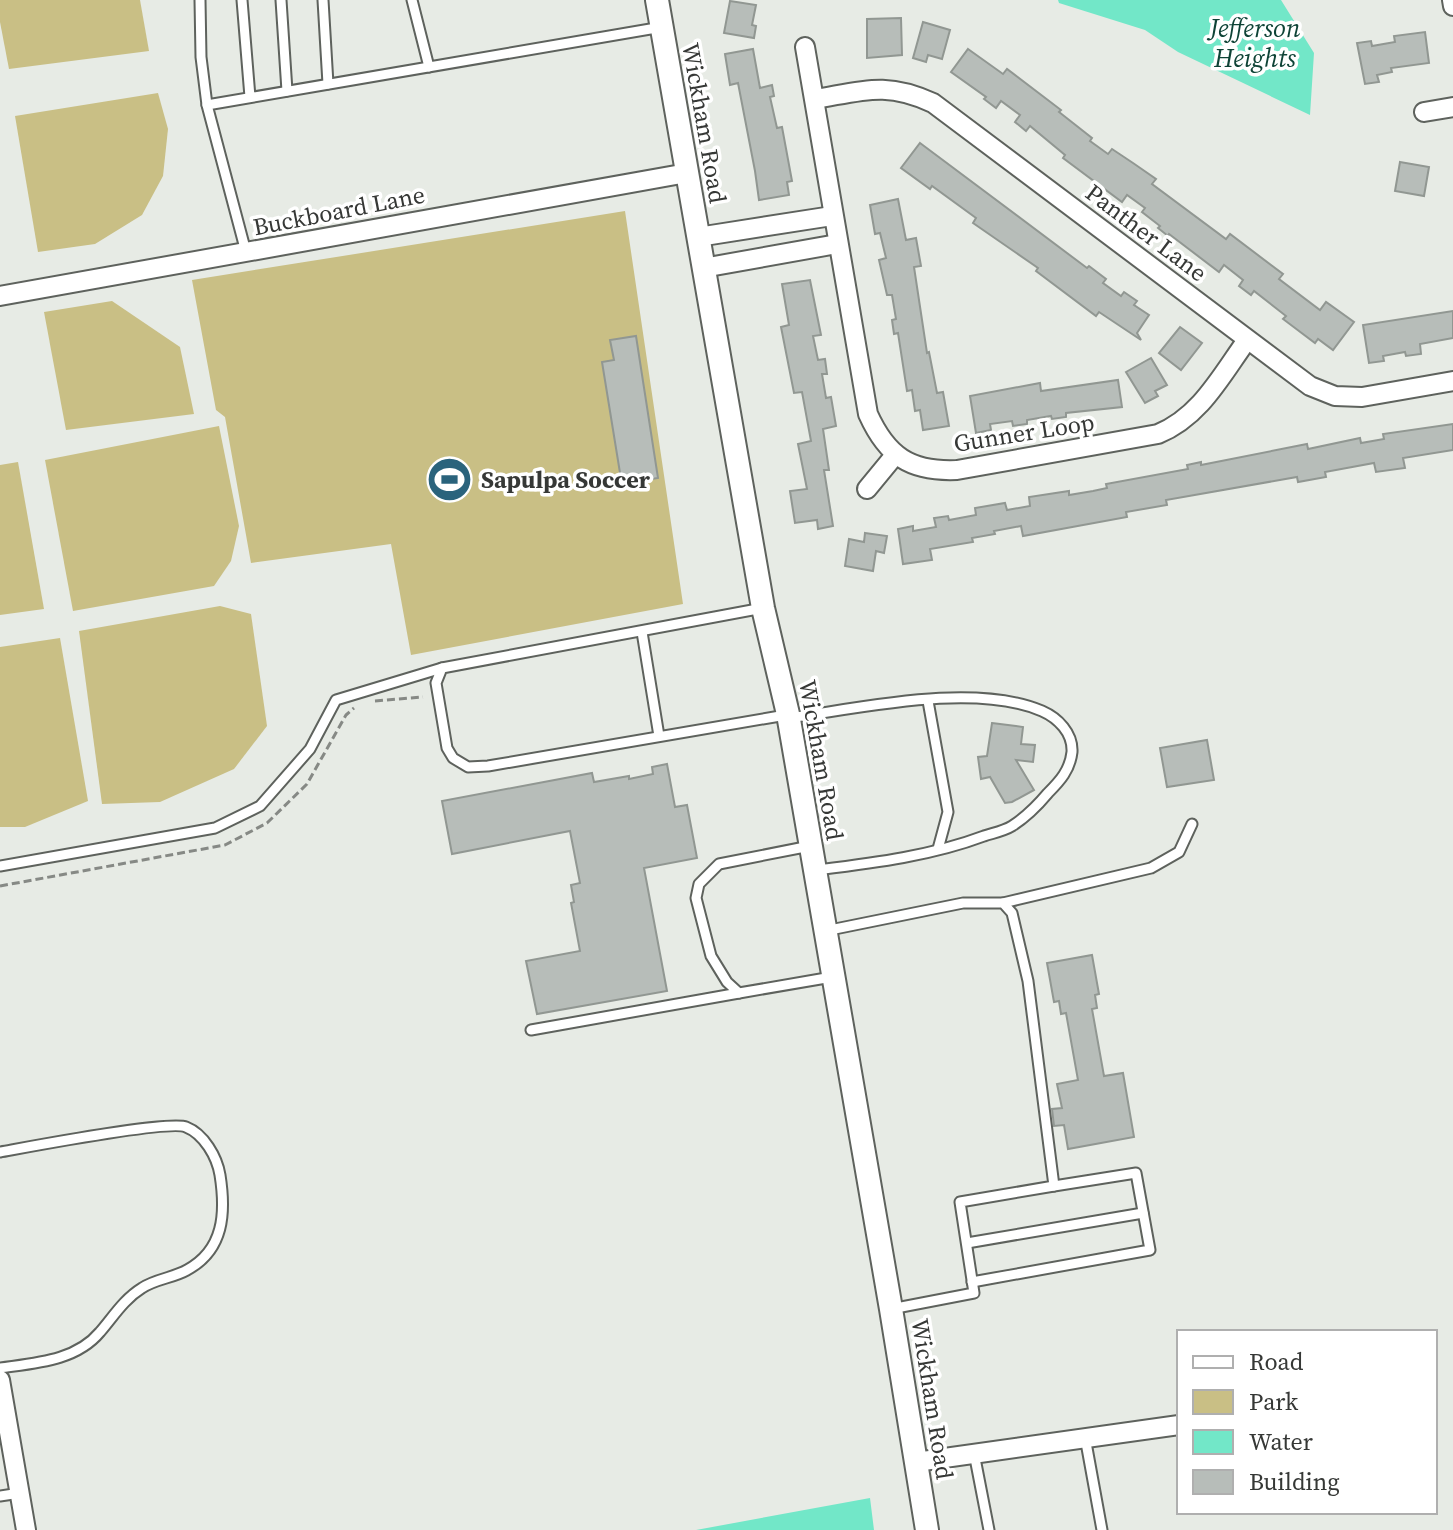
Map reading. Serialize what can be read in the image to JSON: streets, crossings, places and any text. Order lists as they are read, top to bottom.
{
  "streets": {
    "street": [
      "Wickham Road",
      "Buckboard Lane",
      "Panther Lane",
      "Gunner Loop"
    ]
  },
  "crossings": [
    ["Wickham Road", "Buckboard Lane"],
    ["Panther Lane", "Gunner Loop"]
  ],
  "water": ["Jefferson Heights"],
  "places": {
    "sports": ["Sapulpa Soccer"]
  },
  "legend": [
    "Road",
    "Park",
    "Water",
    "Building"
  ]
}
